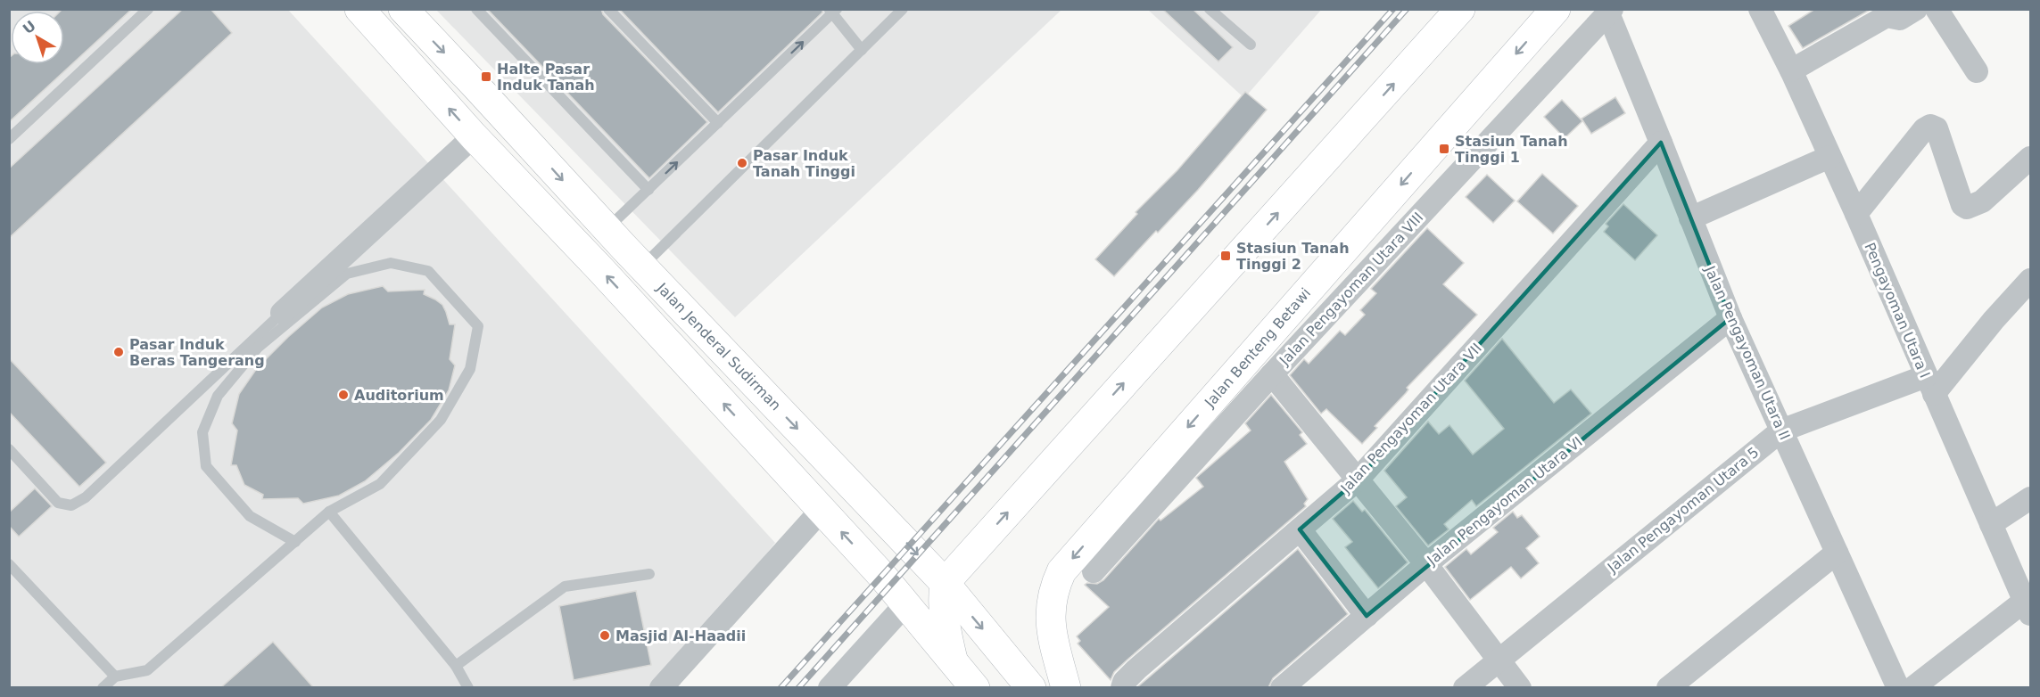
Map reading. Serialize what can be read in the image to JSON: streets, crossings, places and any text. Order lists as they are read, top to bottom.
{
  "streets": {
    "main road": ["Jalan Jenderal Sudirman", "Jalan Benteng Betawi"],
    "street": [
      "Jalan Pengayoman Utara VIII",
      "Pengayoman Utara I",
      "Jalan Pengayoman Utara II",
      "Jalan Pengayoman Utara VII",
      "Jalan Pengayoman Utara VI",
      "Jalan Pengayoman Utara 5"
    ]
  },
  "crossings": [
    ["Jalan Pengayoman Utara VIII", "Jalan Pengayoman Utara II"],
    ["Pengayoman Utara I", "Jalan Pengayoman Utara 5"],
    ["Jalan Pengayoman Utara II", "Jalan Pengayoman Utara VII"],
    ["Jalan Pengayoman Utara II", "Jalan Pengayoman Utara VI"],
    ["Jalan Pengayoman Utara II", "Jalan Pengayoman Utara 5"]
  ],
  "places": {
    "transit": ["Halte Pasar Induk Tanah", "Stasiun Tanah Tinggi 1", "Stasiun Tanah Tinggi 2"],
    "other": [
      "Pasar Induk Tanah Tinggi",
      "Pasar Induk Beras Tangerang",
      "Auditorium",
      "Masjid Al-Haadii"
    ]
  },
  "north": "top left"
}
